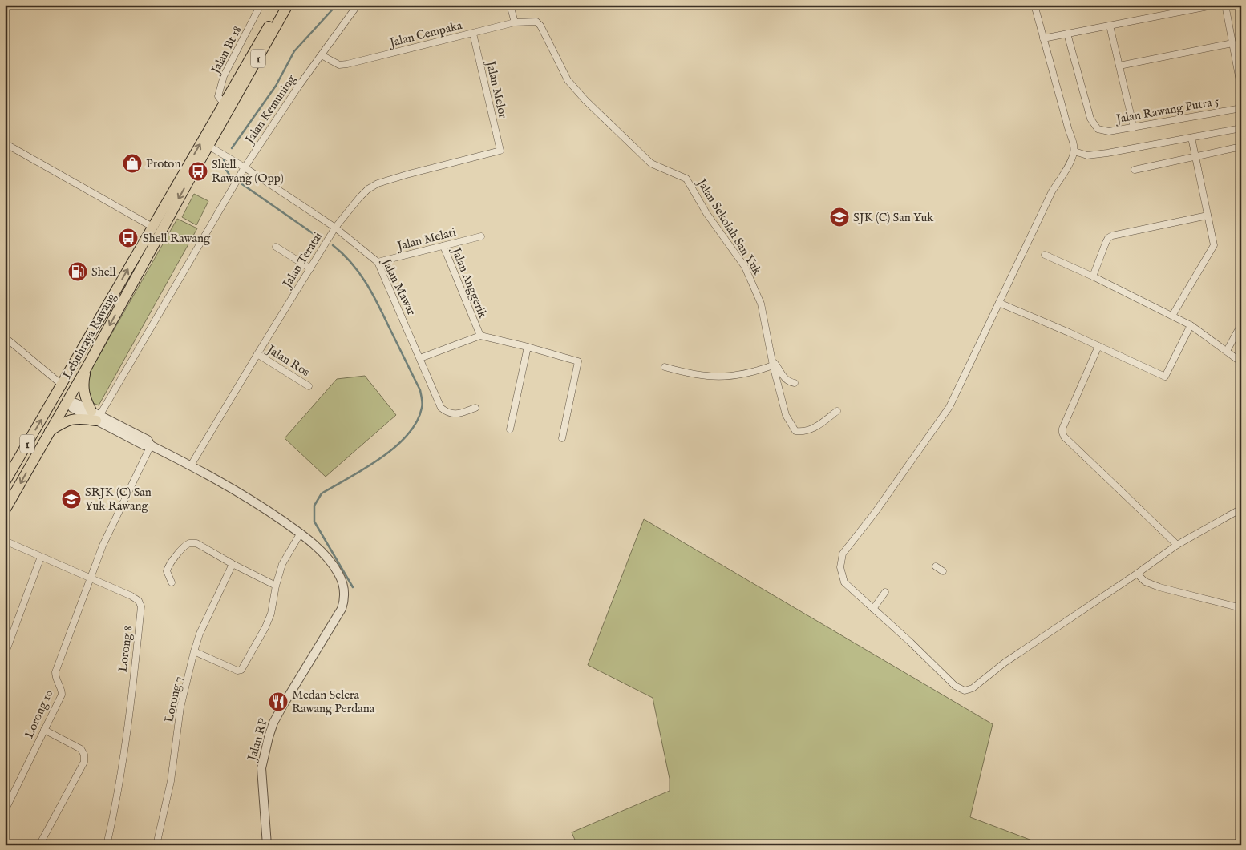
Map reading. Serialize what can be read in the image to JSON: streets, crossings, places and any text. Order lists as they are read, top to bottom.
{
  "streets": {
    "main road": ["1", "Lebuhraya Rawang"],
    "street": [
      "Jalan Cempaka",
      "Jalan Bt 18",
      "Jalan Melor",
      "Jalan Kemuning",
      "Jalan Rawang Putra 5",
      "Jalan Sekolah San Yuk",
      "Jalan Melati",
      "Jalan Teratai",
      "Jalan Anggerik",
      "Jalan Mawar",
      "Jalan Ros",
      "Lorong 8",
      "Lorong 7",
      "Lorong 10",
      "Jalan RP"
    ]
  },
  "crossings": [
    ["Jalan Cempaka", "Jalan Melor"],
    ["Jalan Cempaka", "Jalan Kemuning"],
    ["Jalan Cempaka", "Jalan Sekolah San Yuk"],
    ["Jalan Bt 18", "Lebuhraya Rawang"],
    ["Jalan Melor", "Jalan Teratai"],
    ["Jalan Kemuning", "Jalan Mawar"],
    ["Jalan Melati", "Jalan Anggerik"],
    ["Jalan Melati", "Jalan Mawar"],
    ["Jalan Teratai", "Jalan Mawar"],
    ["Jalan Teratai", "Jalan Ros"],
    ["Jalan Anggerik", "Jalan Mawar"],
    ["Jalan Mawar", "Lebuhraya Rawang"],
    ["Lorong 8", "Lorong 10"]
  ],
  "places": {
    "shop": ["Proton"],
    "bus stop": ["Shell Rawang (Opp)", "Shell Rawang"],
    "school or university": ["SJK (C) San Yuk", "SRJK (C) San Yuk Rawang"],
    "fuel station": ["Shell"],
    "restaurant": ["Medan Selera Rawang Perdana"]
  }
}
